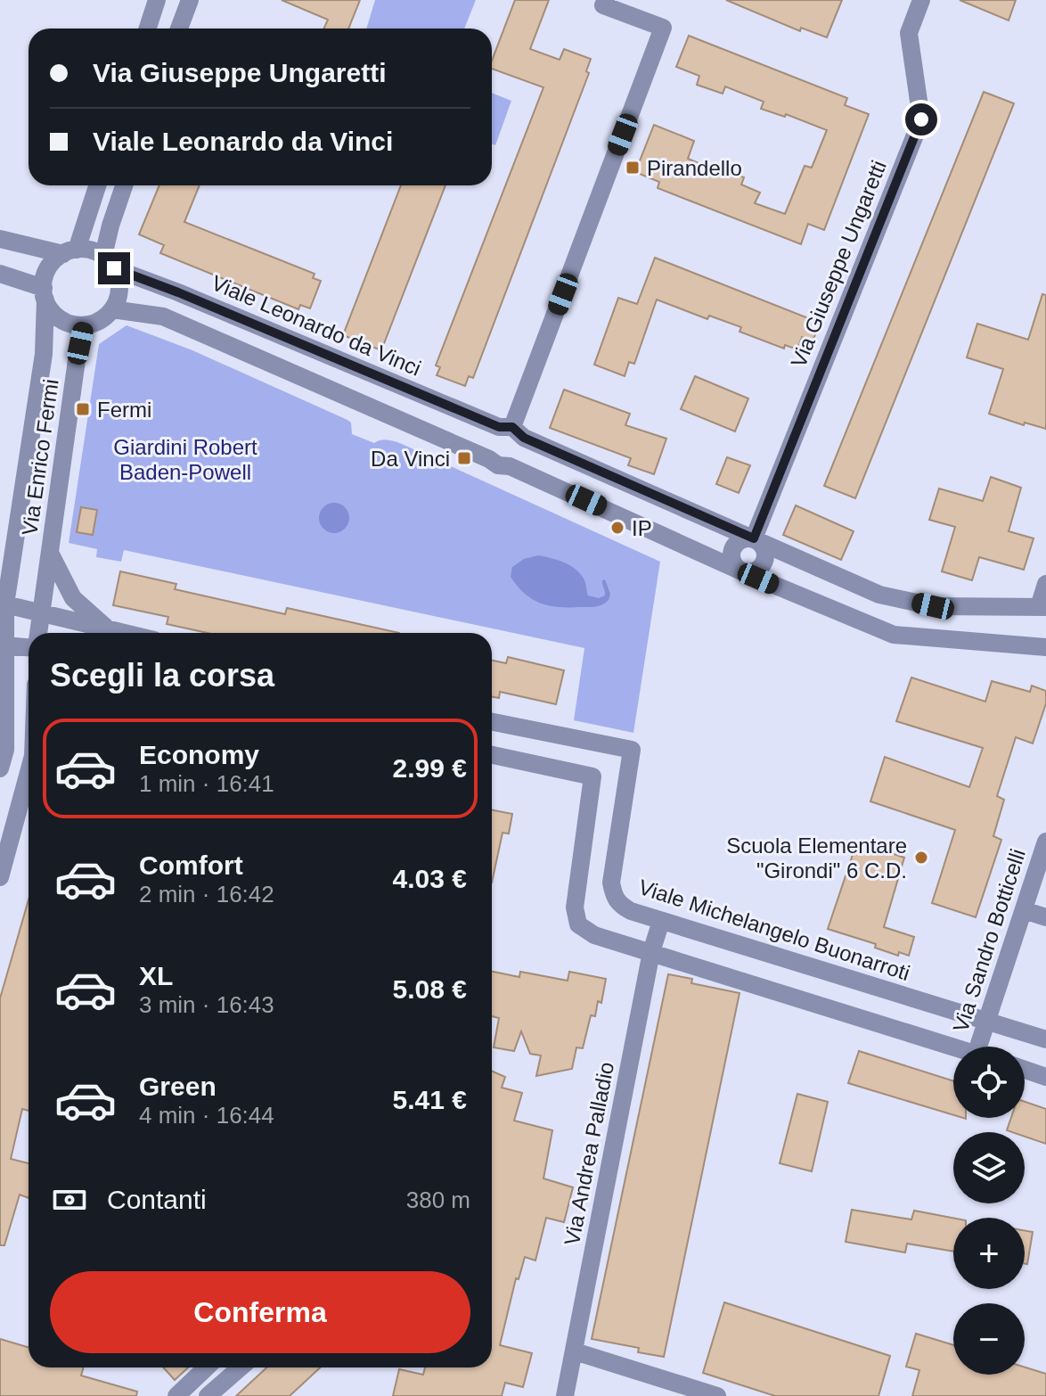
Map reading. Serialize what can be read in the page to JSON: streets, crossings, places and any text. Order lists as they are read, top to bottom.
{
  "streets": {
    "street": [
      "Via Giuseppe Ungaretti",
      "Viale Leonardo da Vinci",
      "Via Enrico Fermi",
      "Viale Michelangelo Buonarroti",
      "Via Sandro Botticelli",
      "Via Andrea Palladio"
    ]
  },
  "crossings": [
    ["Via Giuseppe Ungaretti", "Viale Leonardo da Vinci"],
    ["Viale Leonardo da Vinci", "Via Enrico Fermi"],
    ["Viale Michelangelo Buonarroti", "Via Sandro Botticelli"],
    ["Viale Michelangelo Buonarroti", "Via Andrea Palladio"]
  ],
  "parks": ["Giardini Robert Baden-Powell"],
  "places": {
    "transit": ["Pirandello", "Fermi", "Da Vinci"],
    "other": ["IP", "Scuola Elementare \"Girondi\" 6 C.D."]
  },
  "page": {
    "banner": ["Via Giuseppe Ungaretti", "Viale Leonardo da Vinci"],
    "heading": "Scegli la corsa",
    "list": [
      {
        "name": "Economy",
        "note": "1 min · 16:41",
        "value": "2.99 €"
      },
      {
        "name": "Comfort",
        "note": "2 min · 16:42",
        "value": "4.03 €"
      },
      {
        "name": "XL",
        "note": "3 min · 16:43",
        "value": "5.08 €"
      },
      {
        "name": "Green",
        "note": "4 min · 16:44",
        "value": "5.41 €"
      }
    ],
    "map_buttons": ["+", "−"],
    "pay": ["Contanti", "380 m"],
    "buttons": "Conferma"
  }
}
